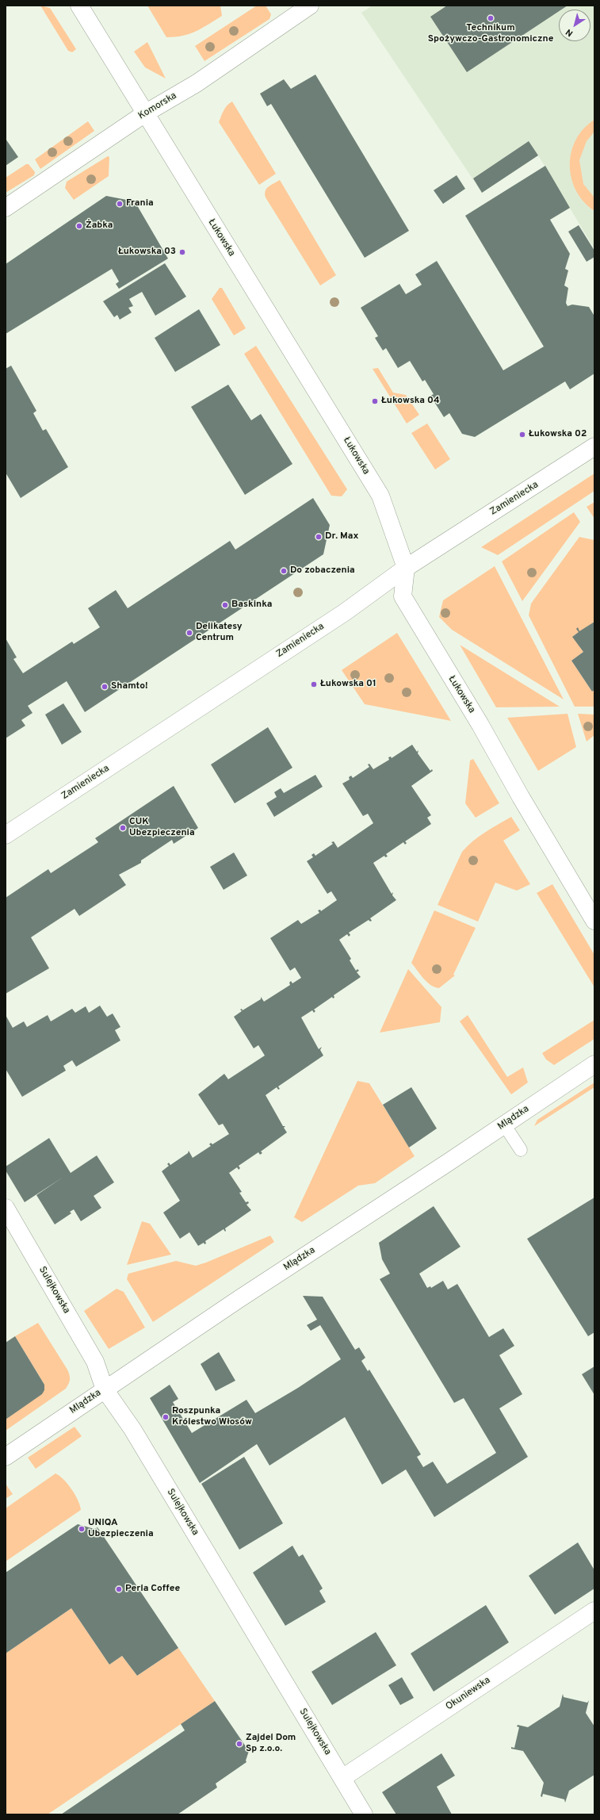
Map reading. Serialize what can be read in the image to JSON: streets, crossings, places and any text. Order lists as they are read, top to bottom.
{
  "streets": {
    "street": [
      "Komorska",
      "Łukowska",
      "Zamieniecka",
      "Mlądzka",
      "Sulejkowska",
      "Okuniewska"
    ]
  },
  "crossings": [
    ["Komorska", "Łukowska"],
    ["Łukowska", "Zamieniecka"],
    ["Mlądzka", "Sulejkowska"],
    ["Sulejkowska", "Okuniewska"]
  ],
  "places": [
    "Technikum Spożywczo-Gastronomiczne",
    "Frania",
    "Żabka",
    "Łukowska 03",
    "Łukowska 04",
    "Łukowska 02",
    "Dr. Max",
    "Do zobaczenia",
    "Baskinka",
    "Delikatesy Centrum",
    "Łukowska 01",
    "Shamto!",
    "CUK Ubezpieczenia",
    "Roszpunka Królestwo Włosów",
    "UNIQA Ubezpieczenia",
    "Perla Coffee",
    "Zajdel Dom Sp z.o.o."
  ],
  "north": "bottom left"
}
